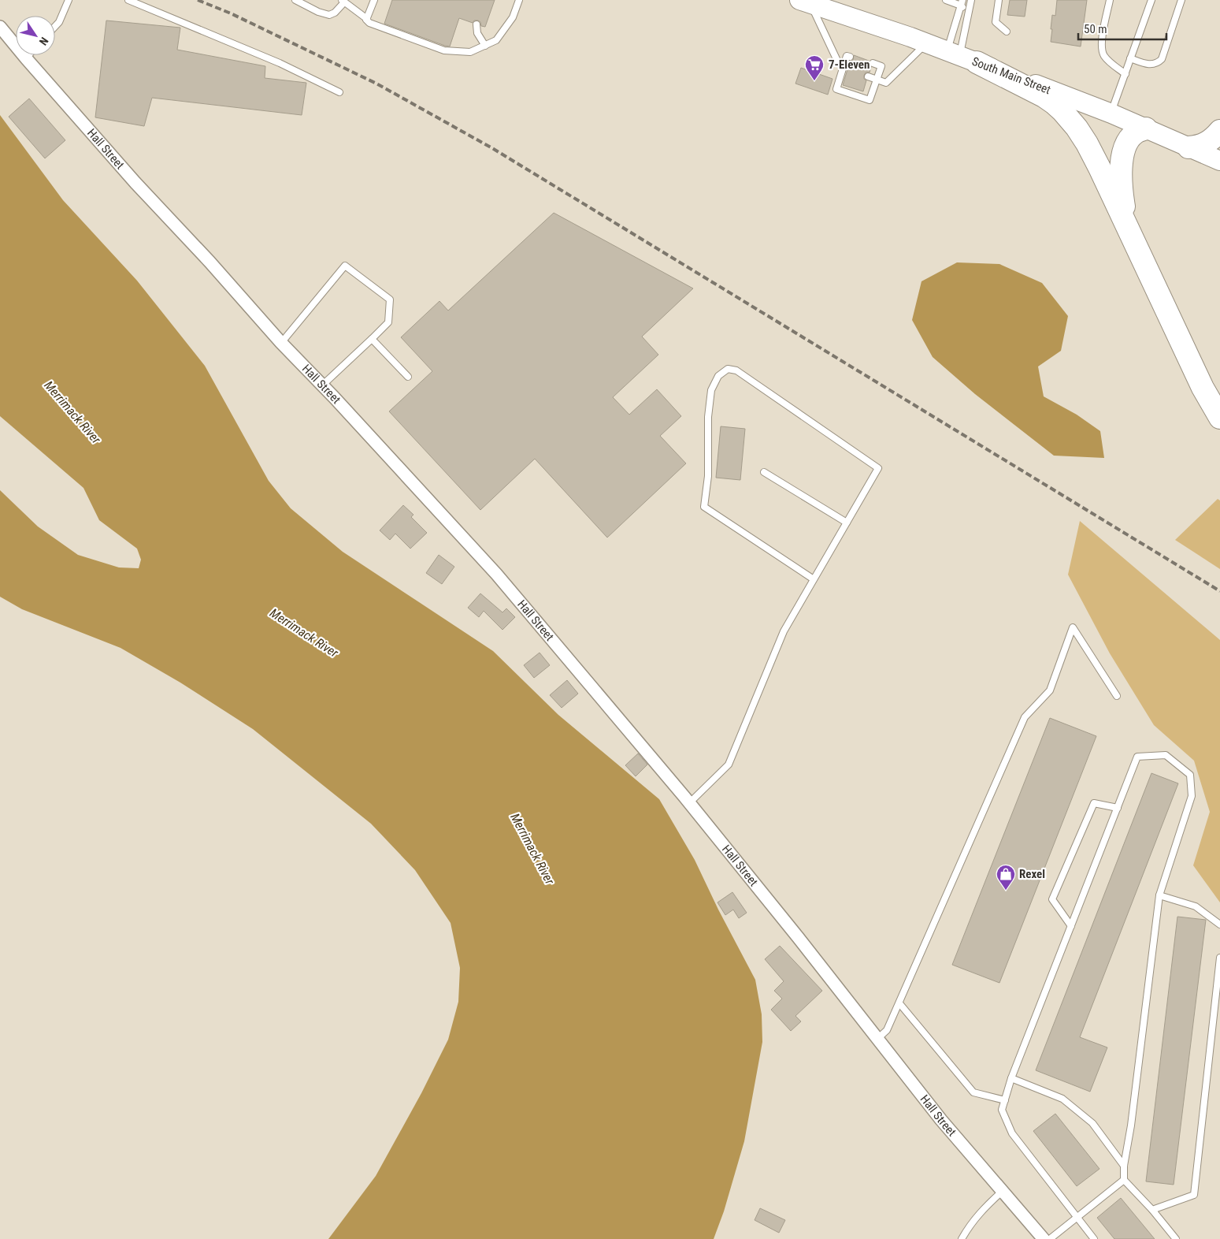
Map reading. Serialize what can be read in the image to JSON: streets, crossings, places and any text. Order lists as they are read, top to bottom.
{
  "streets": {
    "main road": ["South Main Street"],
    "street": ["Hall Street"]
  },
  "water": ["Merrimack River"],
  "places": {
    "supermarket": ["7-Eleven"],
    "shop": ["Rexel"]
  },
  "scale_bar": "50 m",
  "north": "bottom right"
}
